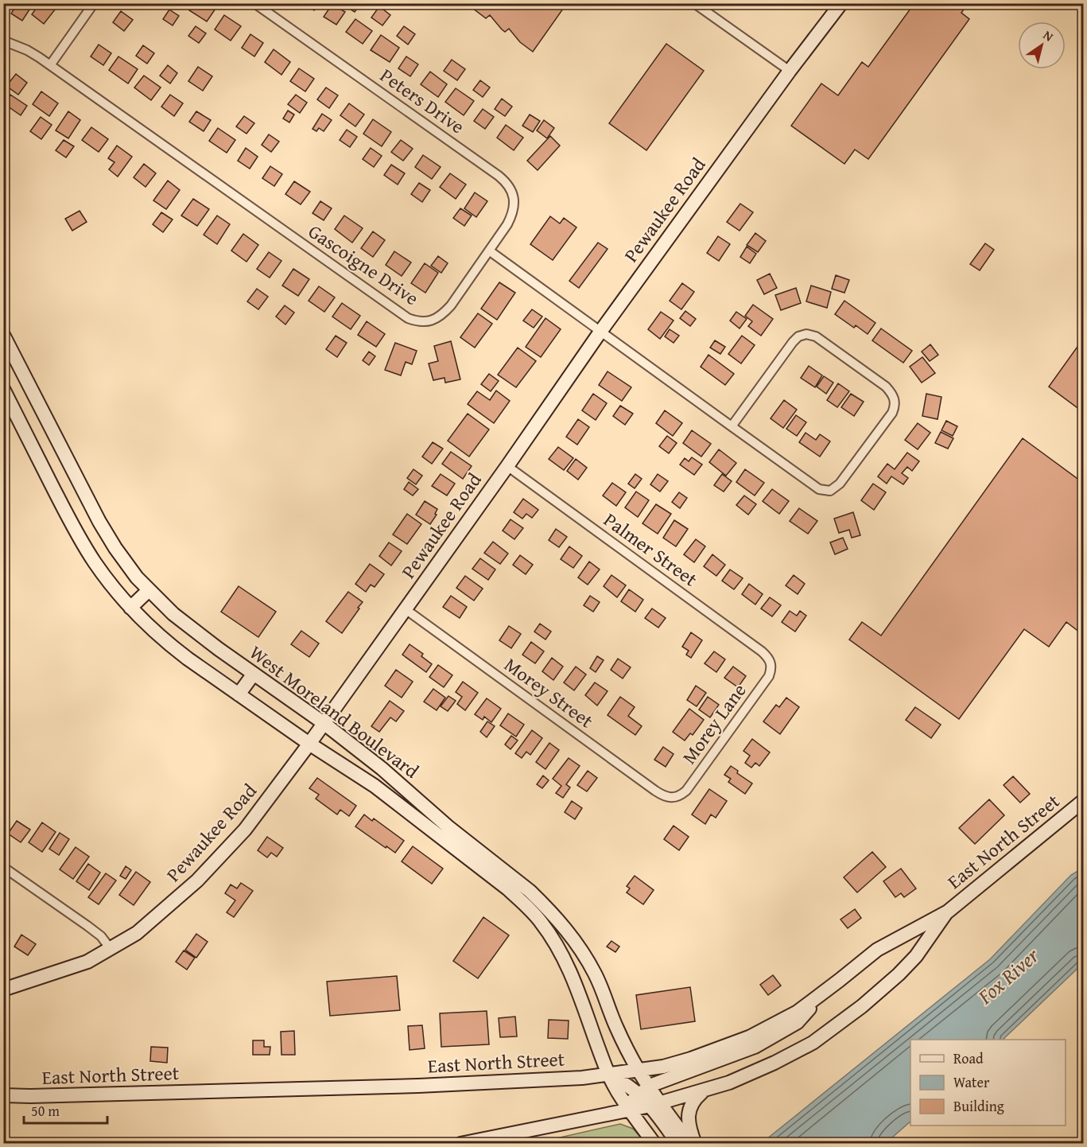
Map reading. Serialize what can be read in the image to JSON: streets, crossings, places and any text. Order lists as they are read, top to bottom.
{
  "streets": {
    "main road": ["Pewaukee Road", "West Moreland Boulevard", "East North Street"],
    "street": [
      "Peters Drive",
      "Gascoigne Drive",
      "Palmer Street",
      "Morey Street",
      "Morey Lane"
    ]
  },
  "crossings": [
    ["Peters Drive", "Gascoigne Drive"],
    ["Pewaukee Road", "Palmer Street"],
    ["Pewaukee Road", "Morey Street"],
    ["Pewaukee Road", "West Moreland Boulevard"],
    ["Palmer Street", "Morey Lane"],
    ["Morey Street", "Morey Lane"],
    ["West Moreland Boulevard", "East North Street"]
  ],
  "water": ["Fox River"],
  "legend": ["Road", "Water", "Building"],
  "scale_bar": "50 m",
  "north": "top right"
}
